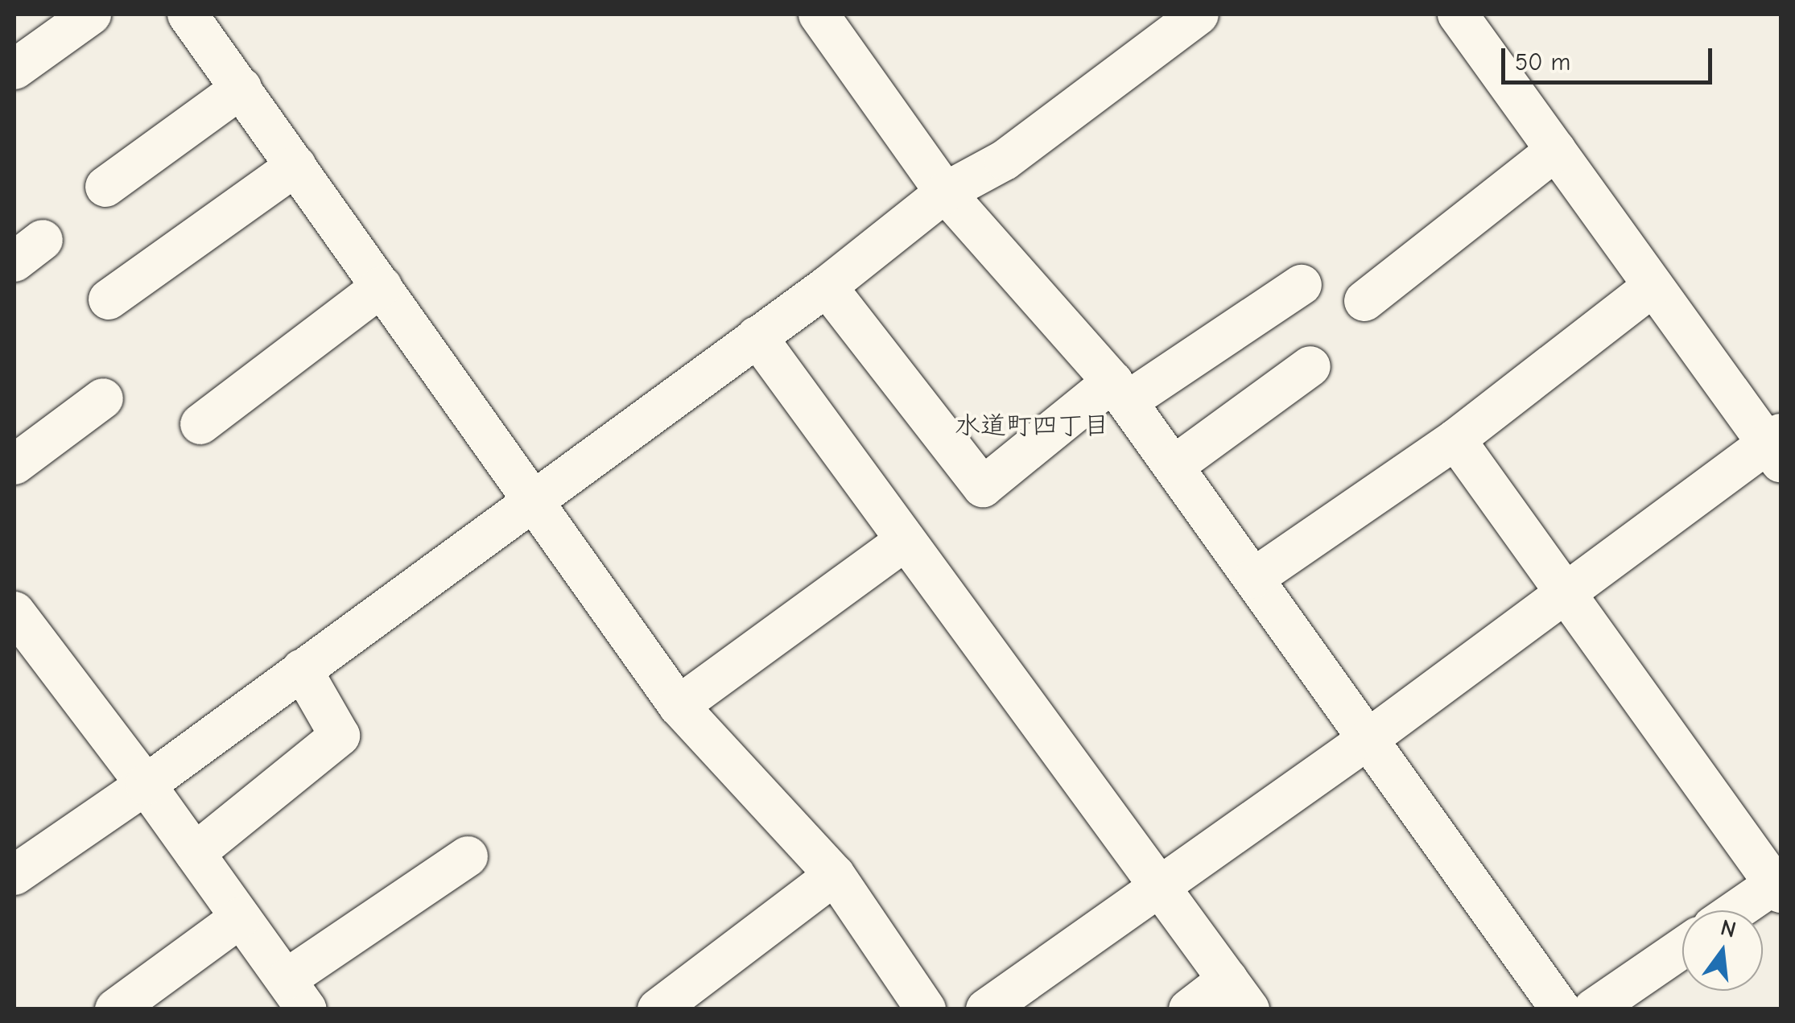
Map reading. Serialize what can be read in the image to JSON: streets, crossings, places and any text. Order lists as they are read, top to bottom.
{
  "districts": ["水道町四丁目"],
  "scale_bar": "50 m",
  "north": "top"
}
